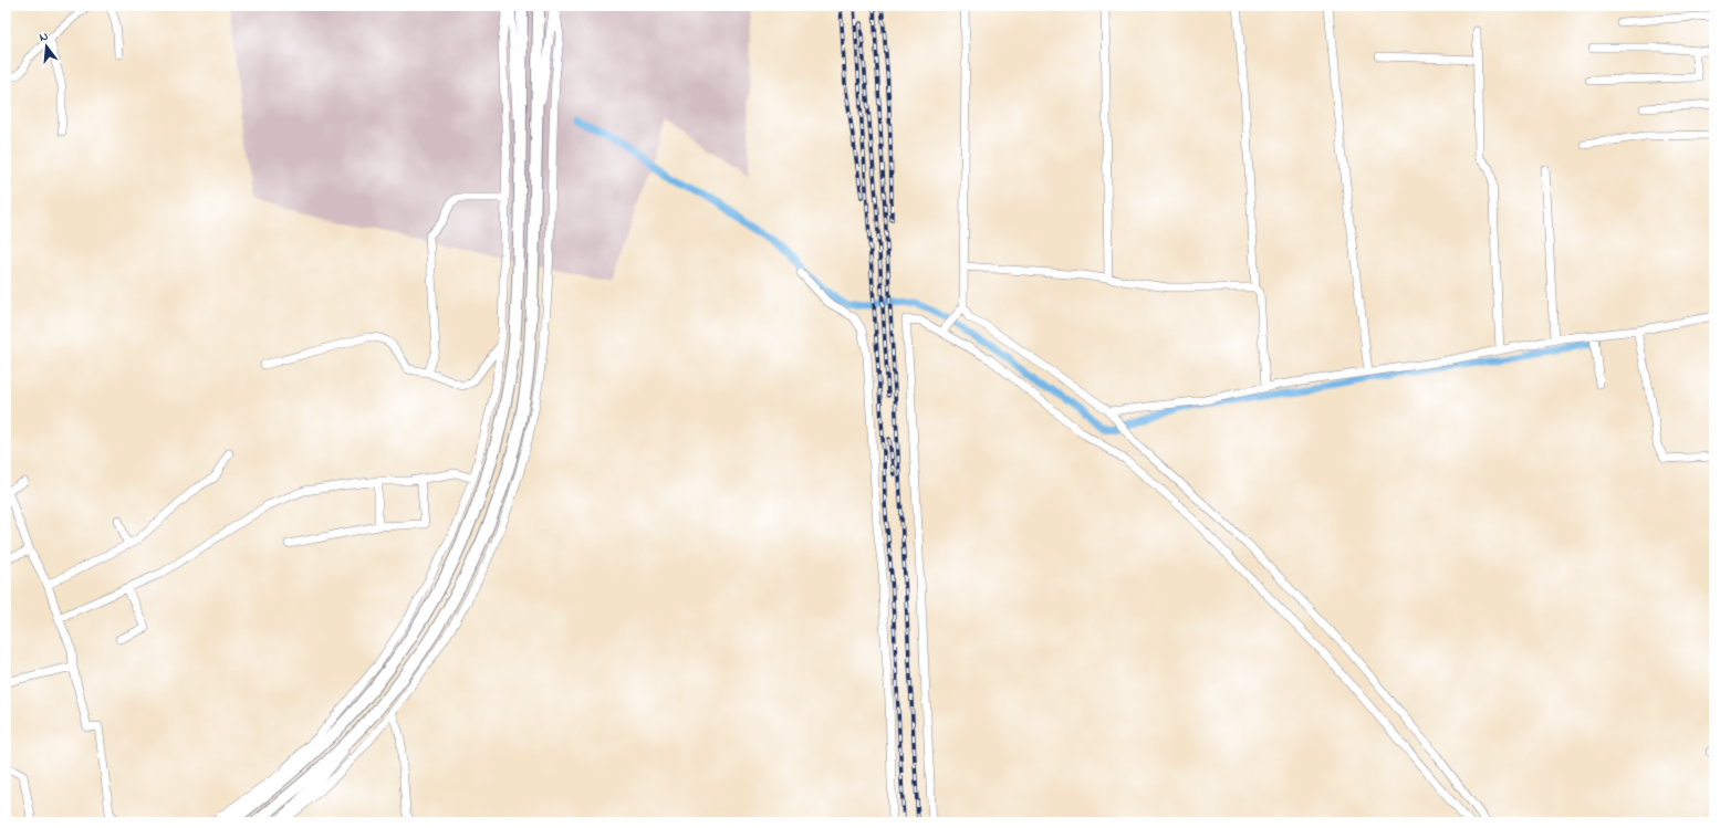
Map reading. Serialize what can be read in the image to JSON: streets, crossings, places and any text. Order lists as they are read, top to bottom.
{
  "north": "top"
}
